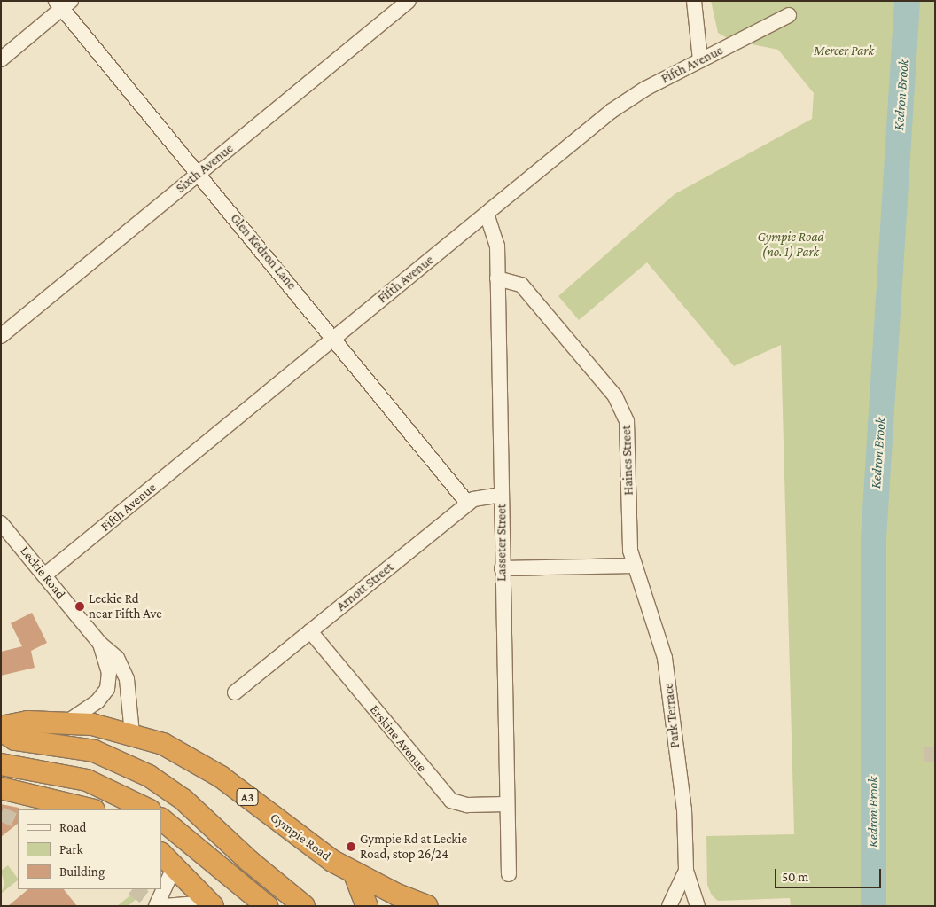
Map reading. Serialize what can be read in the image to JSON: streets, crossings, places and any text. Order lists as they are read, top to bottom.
{
  "streets": {
    "highway": ["A3", "Gympie Road"],
    "street": [
      "Fifth Avenue",
      "Sixth Avenue",
      "Glen Kedron Lane",
      "Haines Street",
      "Lasseter Street",
      "Leckie Road",
      "Arnott Street",
      "Park Terrace",
      "Erskine Avenue"
    ]
  },
  "crossings": [
    ["Fifth Avenue", "Glen Kedron Lane"],
    ["Fifth Avenue", "Lasseter Street"],
    ["Fifth Avenue", "Leckie Road"],
    ["Sixth Avenue", "Glen Kedron Lane"],
    ["Glen Kedron Lane", "Arnott Street"],
    ["Haines Street", "Lasseter Street"],
    ["Haines Street", "Park Terrace"],
    ["Lasseter Street", "Arnott Street"],
    ["Lasseter Street", "Erskine Avenue"],
    ["Leckie Road", "Gympie Road"],
    ["Arnott Street", "Erskine Avenue"]
  ],
  "water": ["Kedron Brook"],
  "parks": ["Mercer Park", "Gympie Road (no. 1) Park"],
  "places": ["Leckie Rd near Fifth Ave", "Gympie Rd at Leckie Road, stop 26/24"],
  "legend": ["Road", "Park", "Building"],
  "scale_bar": "50 m"
}
